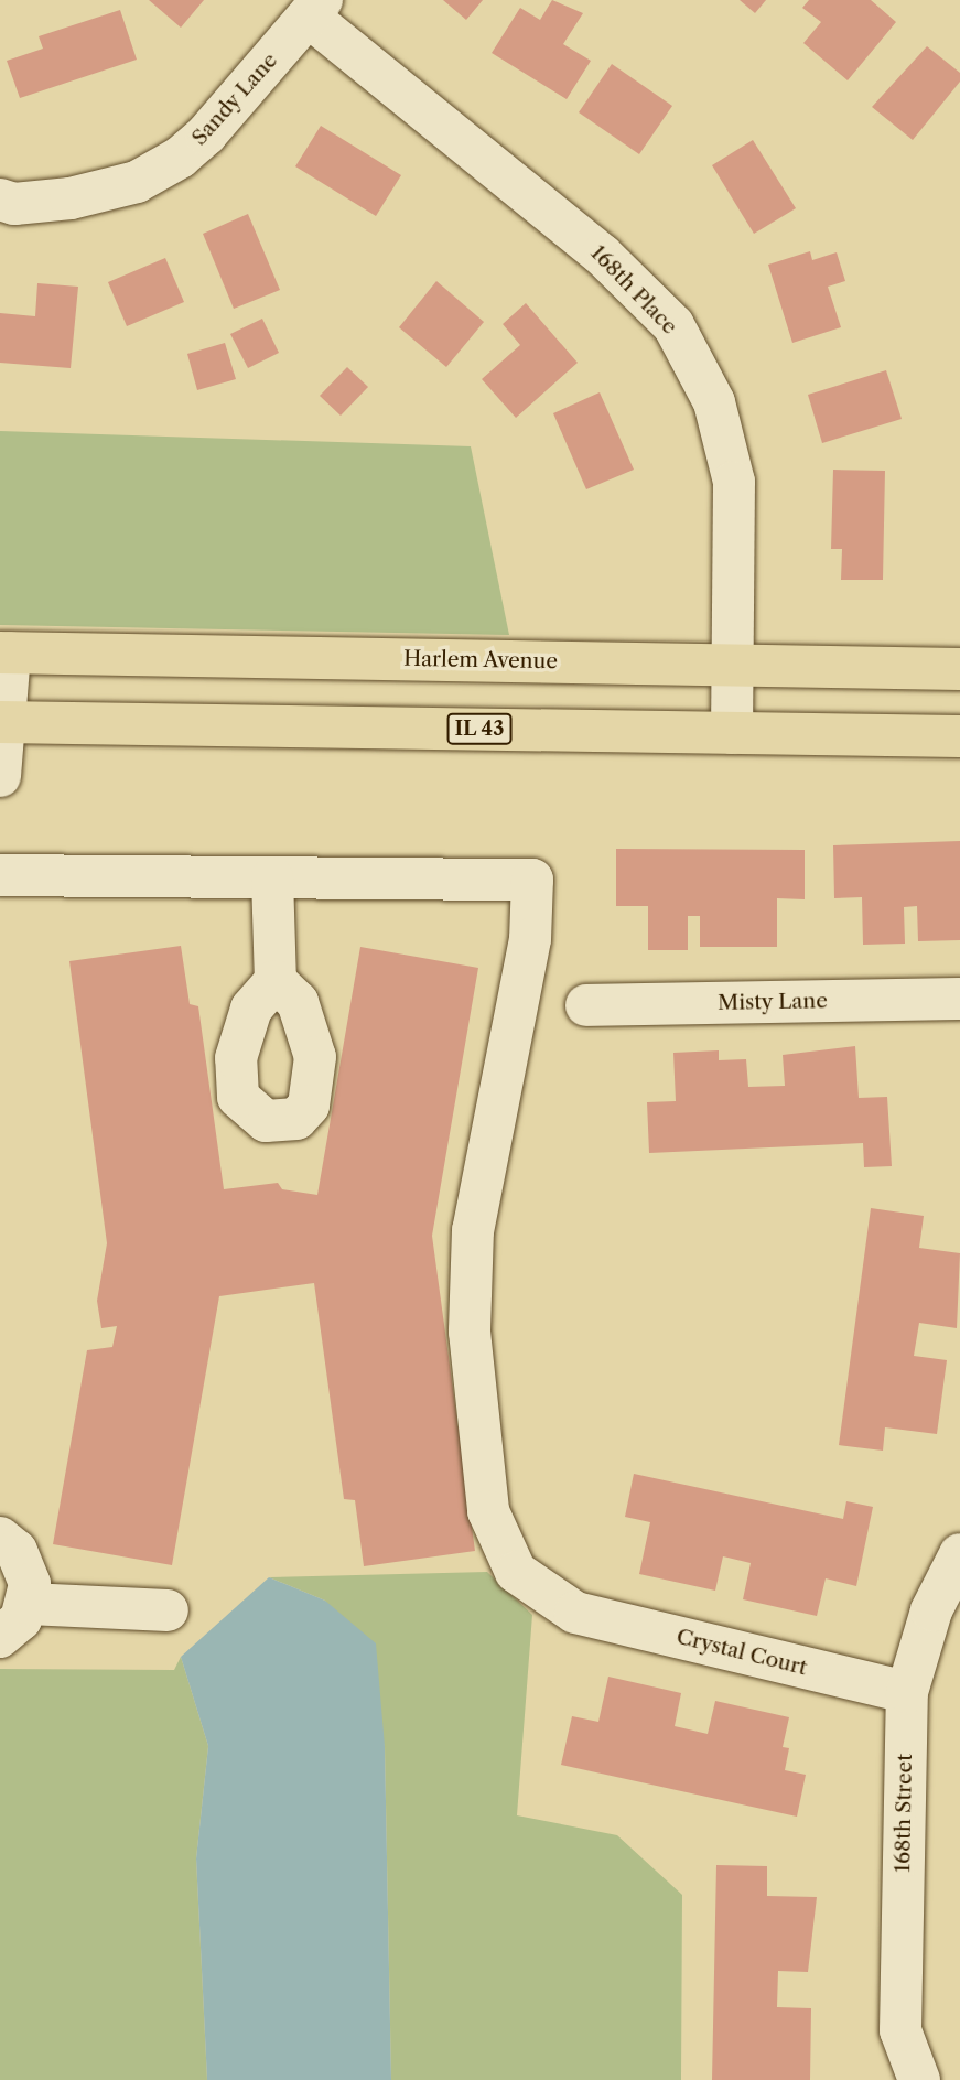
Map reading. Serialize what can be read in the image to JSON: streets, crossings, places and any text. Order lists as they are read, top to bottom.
{
  "streets": {
    "main road": ["Harlem Avenue", "IL 43"],
    "street": [
      "Sandy Lane",
      "168th Place",
      "Misty Lane",
      "Crystal Court",
      "168th Street"
    ]
  },
  "crossings": [
    ["Sandy Lane", "168th Place"],
    ["168th Place", "Harlem Avenue"],
    ["168th Place", "IL 43"],
    ["Crystal Court", "168th Street"]
  ]
}
